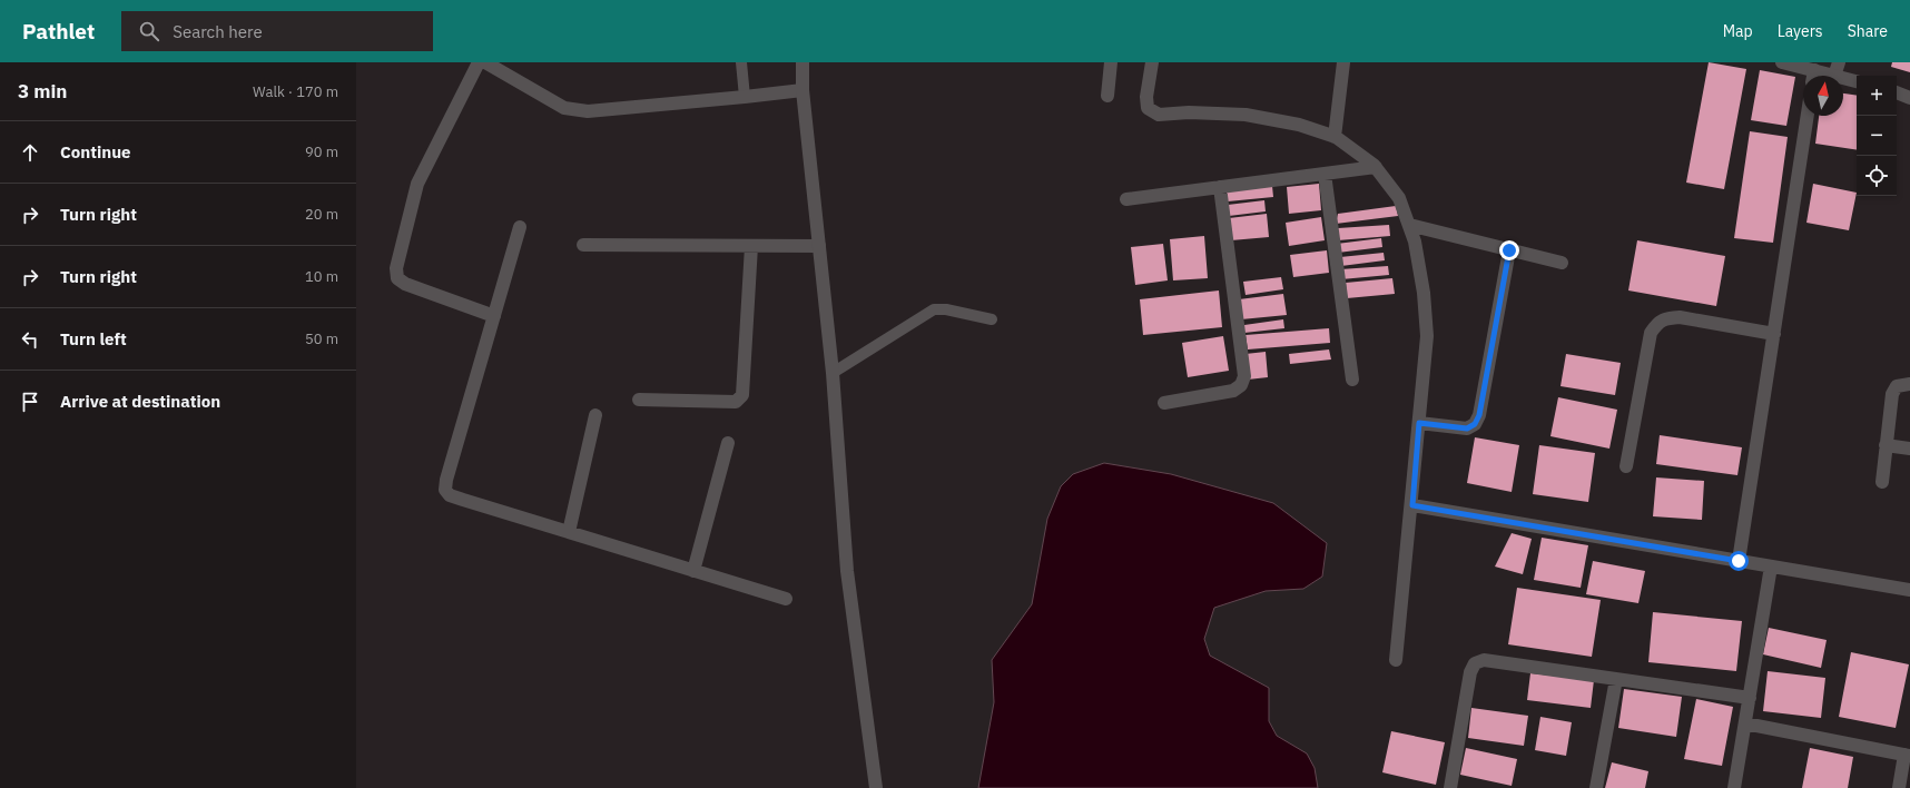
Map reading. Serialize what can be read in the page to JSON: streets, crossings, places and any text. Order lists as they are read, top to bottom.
{
  "north": "top",
  "page": {
    "header": "Pathlet",
    "search": "Search here",
    "nav": ["Map", "Layers", "Share"],
    "heading": ["3 min", "Walk · 170 m"],
    "map_buttons": ["+", "−"],
    "list": [
      ["Continue", "90 m"],
      ["Turn right", "20 m"],
      ["Turn right", "10 m"],
      ["Turn left", "50 m"],
      "Arrive at destination"
    ]
  }
}
